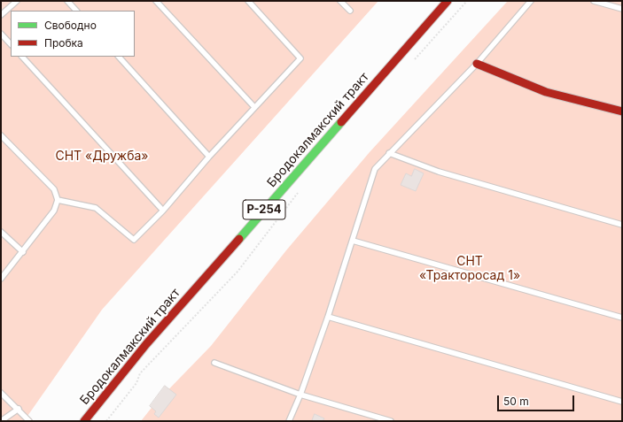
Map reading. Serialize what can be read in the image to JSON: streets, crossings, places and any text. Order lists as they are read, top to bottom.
{
  "streets": {
    "main road": ["Бродокалмакский тракт", "Р-254"]
  },
  "parks": ["СНТ «Дружба»", "СНТ «Тракторосад 1»"],
  "legend": ["Свободно", "Пробка"],
  "scale_bar": "50 m"
}
